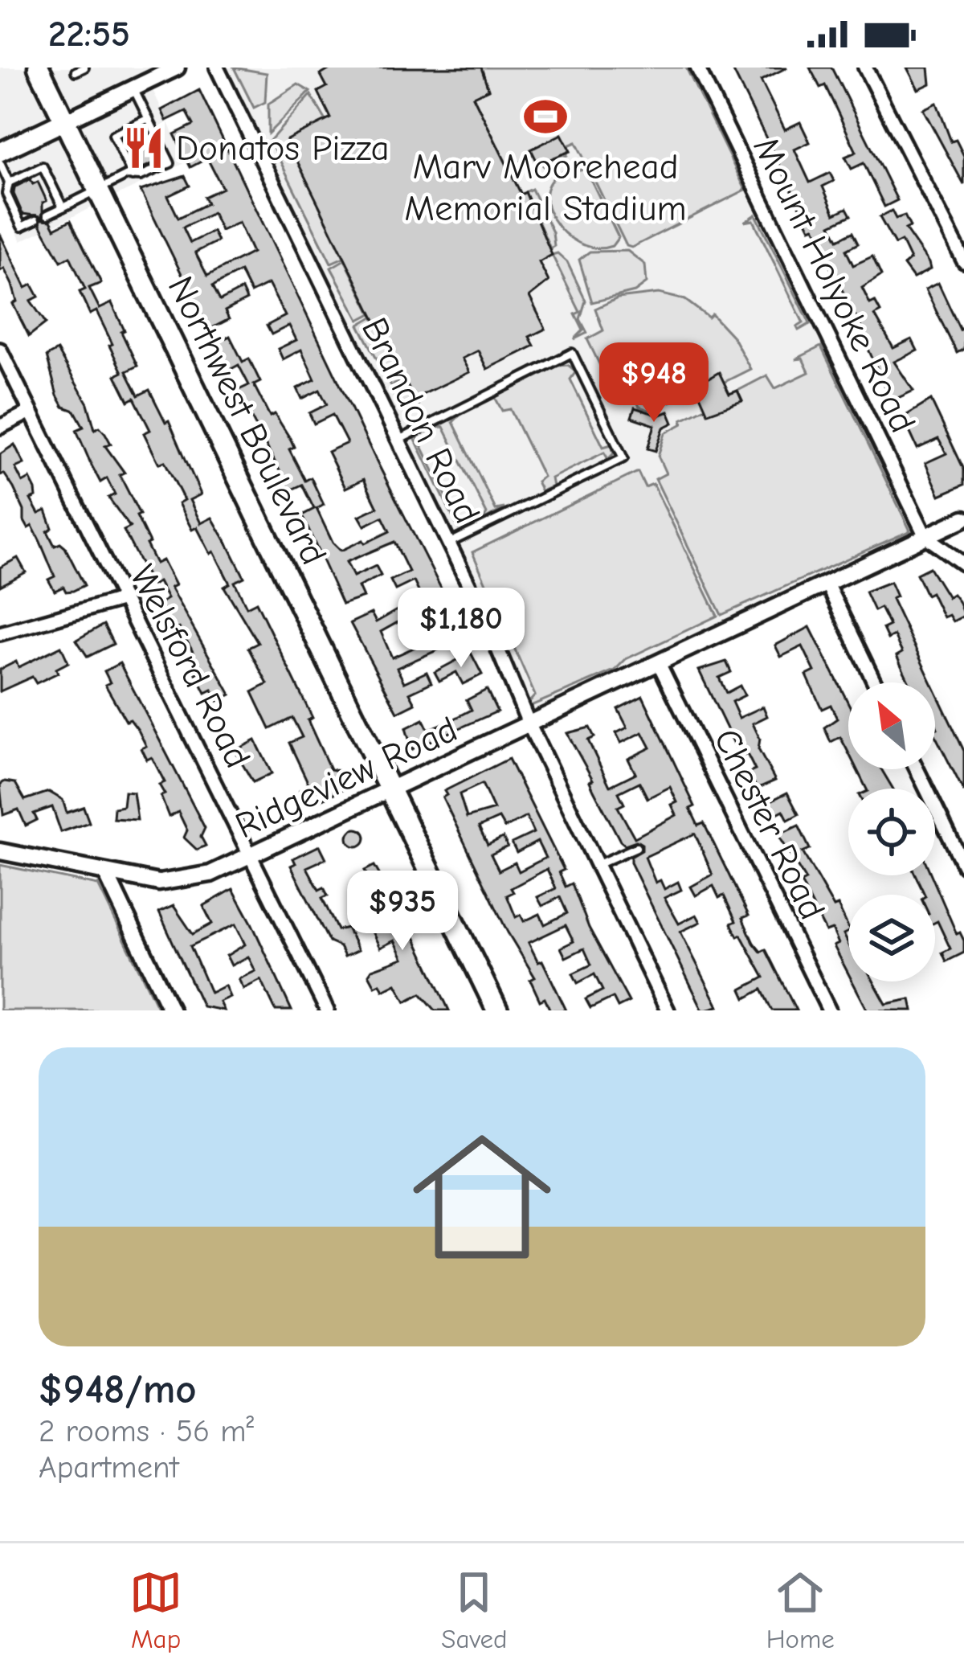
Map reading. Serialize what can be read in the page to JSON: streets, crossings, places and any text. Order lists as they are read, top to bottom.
{
  "streets": {
    "main road": ["Northwest Boulevard"],
    "street": [
      "Mount Holyoke Road",
      "Brandon Road",
      "Welsford Road",
      "Ridgeview Road",
      "Chester Road"
    ]
  },
  "crossings": [
    ["Mount Holyoke Road", "Ridgeview Road"],
    ["Northwest Boulevard", "Ridgeview Road"],
    ["Brandon Road", "Ridgeview Road"],
    ["Welsford Road", "Ridgeview Road"],
    ["Ridgeview Road", "Chester Road"]
  ],
  "places": {
    "sports": ["Marv Moorehead Memorial Stadium"],
    "restaurant": ["Donatos Pizza"]
  },
  "north": "top left",
  "page": {
    "status": "22:55",
    "price": ["$948", "$1,180", "$935"],
    "list": [
      {
        "name": "$948/mo",
        "note": "2 rooms · 56 m² · Apartment"
      }
    ],
    "tabs": ["Map", "Saved", "Home"]
  }
}
